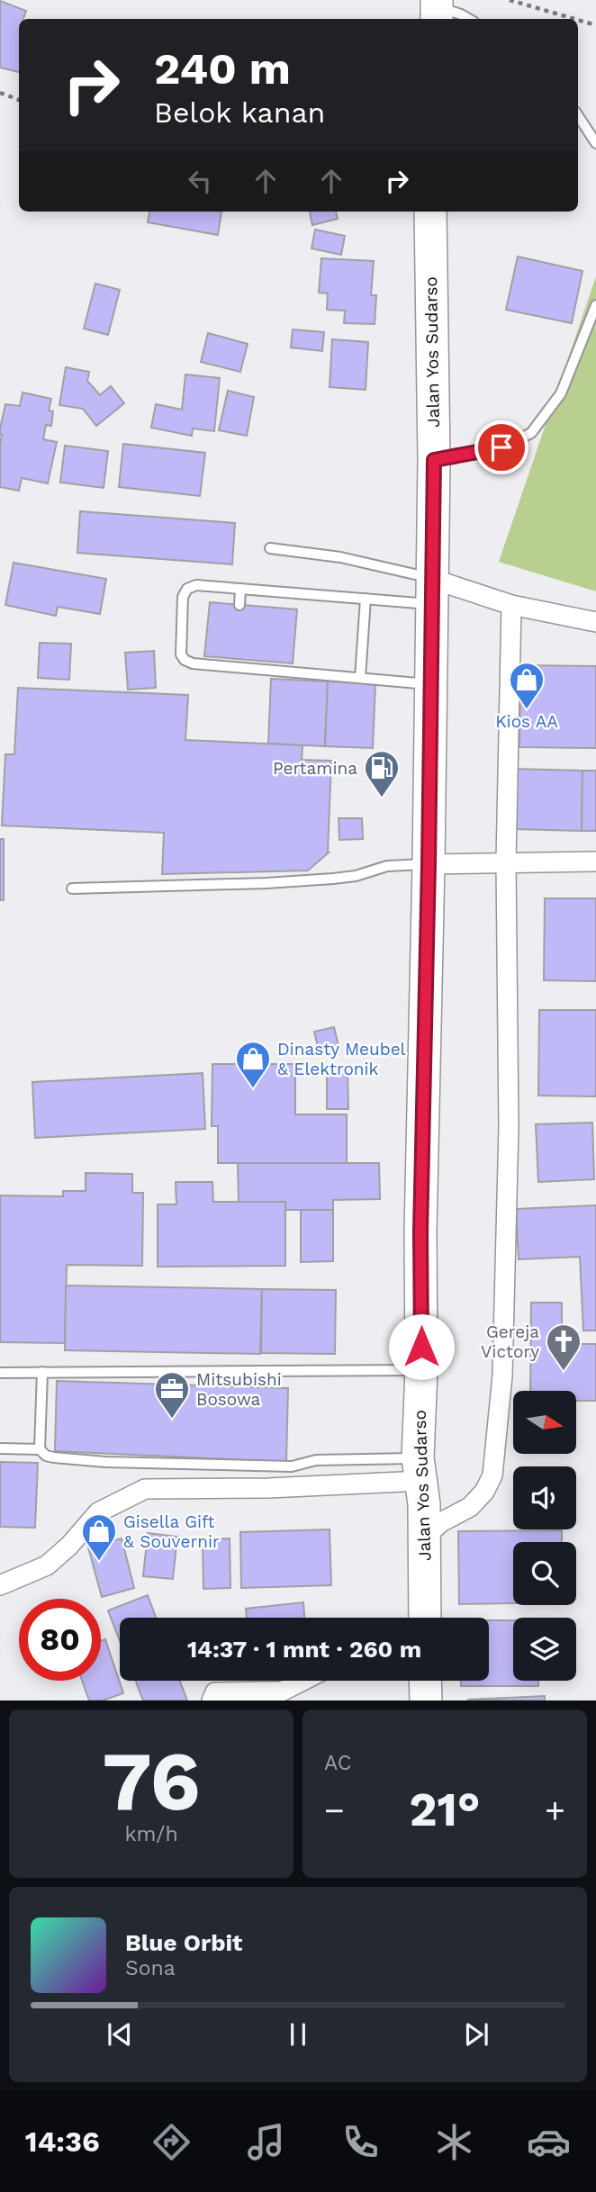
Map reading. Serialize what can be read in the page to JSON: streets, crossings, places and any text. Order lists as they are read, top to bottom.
{
  "streets": {
    "highway": ["Jalan Yos Sudarso"]
  },
  "places": {
    "shop": ["Kios AA", "Dinasty Meubel & Elektronik", "Gisella Gift & Souvernir"],
    "fuel station": ["Pertamina"],
    "church": ["Gereja Victory"],
    "office": ["Mitsubishi Bosowa"]
  },
  "north": "right",
  "page": {
    "turn": ["240 m", "Belok kanan"],
    "limit": "80",
    "trip": "14:37 · 1 mnt · 260 m",
    "tile": [
      ["76", "km/h"],
      "AC"
    ],
    "heat": ["−", "21°", "+"],
    "song": ["Blue Orbit", "Sona"],
    "tabs": "14:36"
  }
}
